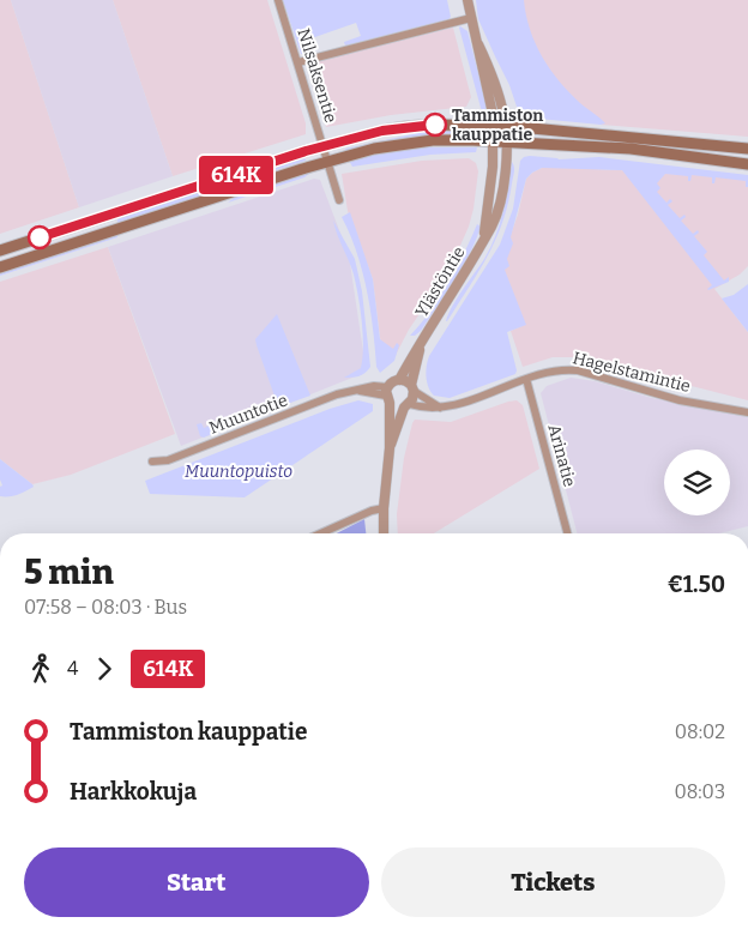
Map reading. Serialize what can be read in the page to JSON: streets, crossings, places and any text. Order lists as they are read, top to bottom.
{
  "streets": {
    "street": [
      "Nilsaksentie",
      "Ylästöntie",
      "Hagelstamintie",
      "Muuntotie",
      "Arinatie"
    ]
  },
  "crossings": [
    ["Ylästöntie", "Hagelstamintie"],
    ["Ylästöntie", "Muuntotie"],
    ["Hagelstamintie", "Muuntotie"],
    ["Hagelstamintie", "Arinatie"]
  ],
  "parks": ["Muuntopuisto"],
  "places": ["Tammiston kauppatie"],
  "lines": ["bus line 614K"],
  "page": {
    "on_map": "614K",
    "heading": ["5 min", "07:58 – 08:03 · Bus", "€1.50"],
    "legs": ["4", "614K"],
    "list": [
      {
        "name": "Tammiston kauppatie",
        "value": "08:02"
      },
      {
        "name": "Harkkokuja",
        "value": "08:03"
      }
    ],
    "buttons": ["Start", "Tickets"]
  }
}
